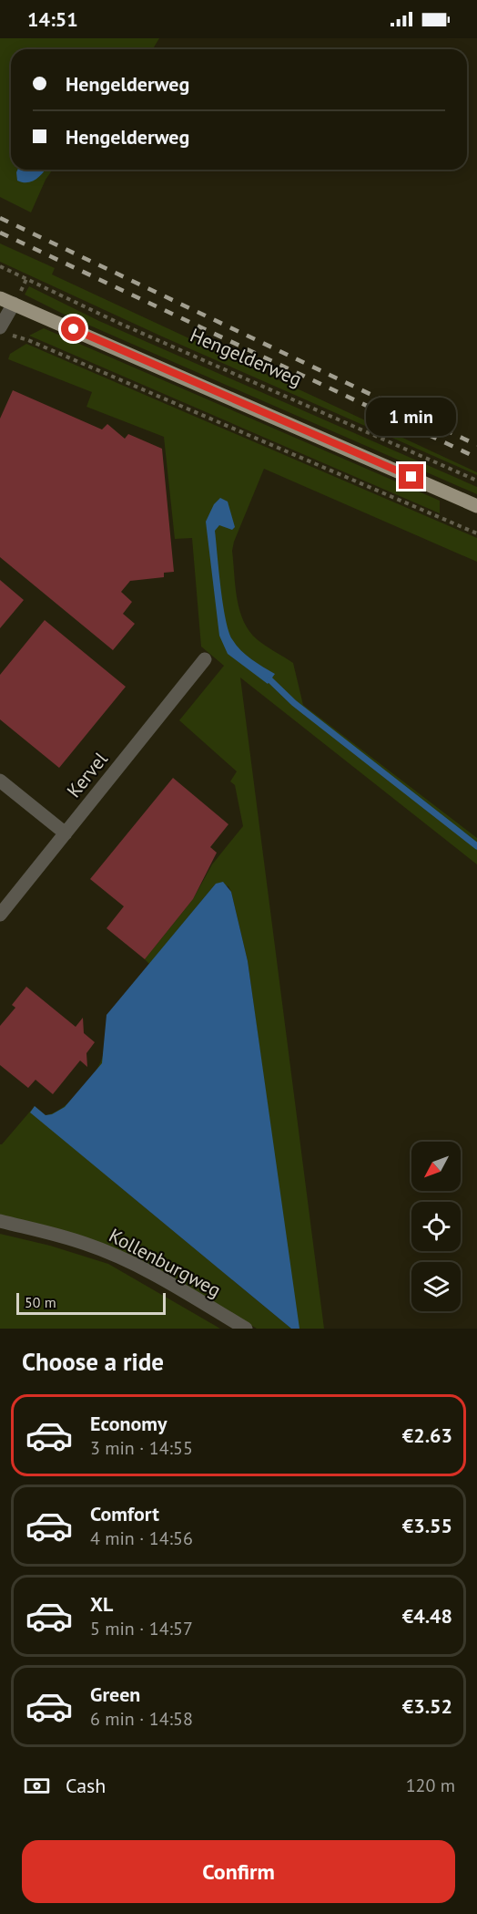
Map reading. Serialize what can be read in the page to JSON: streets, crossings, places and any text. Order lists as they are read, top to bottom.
{
  "streets": {
    "street": ["Kervel", "Kollenburgweg"],
    "path": ["Hengelderweg"]
  },
  "scale_bar": "50 m",
  "north": "bottom left",
  "page": {
    "status": "14:51",
    "banner": ["Hengelderweg", "Hengelderweg"],
    "bubble": "1 min",
    "scale": "50 m",
    "heading": "Choose a ride",
    "list": [
      {
        "name": "Economy",
        "note": "3 min · 14:55",
        "value": "€2.63"
      },
      {
        "name": "Comfort",
        "note": "4 min · 14:56",
        "value": "€3.55"
      },
      {
        "name": "XL",
        "note": "5 min · 14:57",
        "value": "€4.48"
      },
      {
        "name": "Green",
        "note": "6 min · 14:58",
        "value": "€3.52"
      }
    ],
    "pay": ["Cash", "120 m"],
    "buttons": "Confirm"
  }
}
